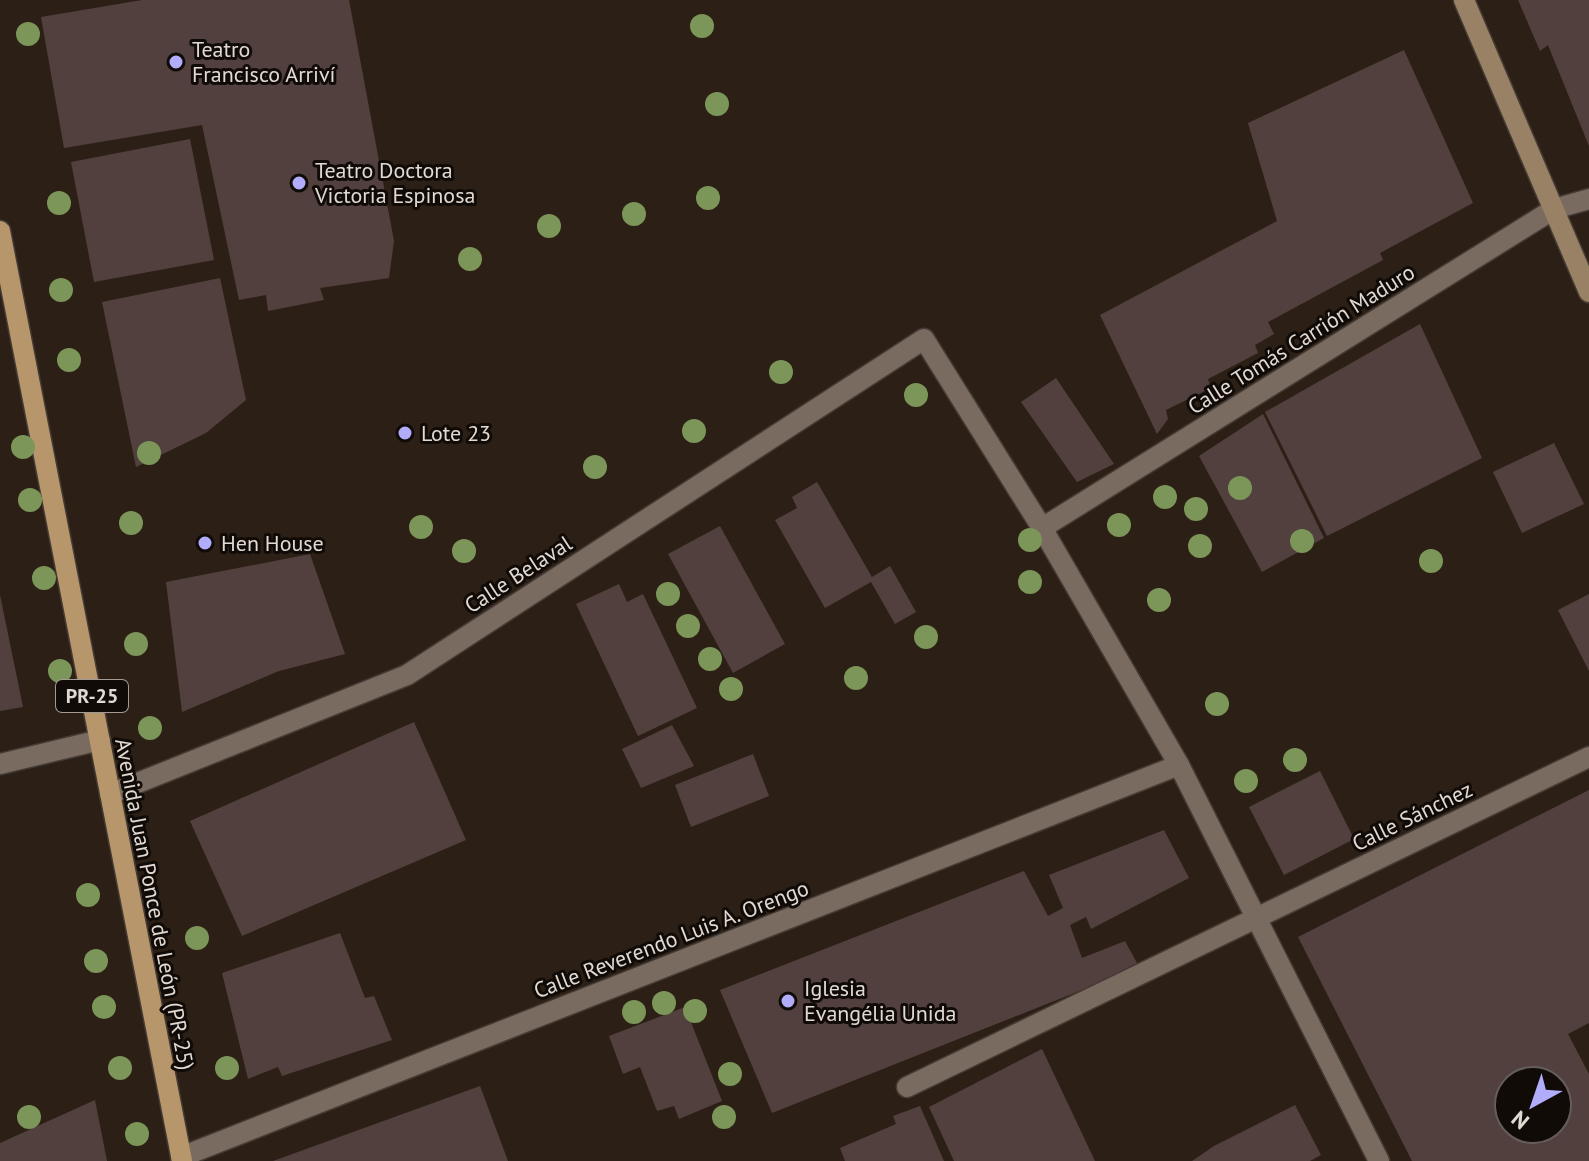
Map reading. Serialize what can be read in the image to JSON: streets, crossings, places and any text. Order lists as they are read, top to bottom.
{
  "streets": {
    "main road": ["PR-25", "Avenida Juan Ponce de León (PR-25)"],
    "street": [
      "Calle Tomás Carrión Maduro",
      "Calle Belaval",
      "Calle Sánchez",
      "Calle Reverendo Luis A. Orengo"
    ]
  },
  "crossings": [
    ["Calle Tomás Carrión Maduro", "Calle Belaval"],
    ["Calle Belaval", "Avenida Juan Ponce de León (PR-25)"],
    ["Avenida Juan Ponce de León (PR-25)", "Calle Reverendo Luis A. Orengo"]
  ],
  "places": [
    "Teatro Francisco Arriví",
    "Teatro Doctora Victoria Espinosa",
    "Lote 23",
    "Hen House",
    "Iglesia Evangélia Unida"
  ],
  "north": "bottom left"
}
